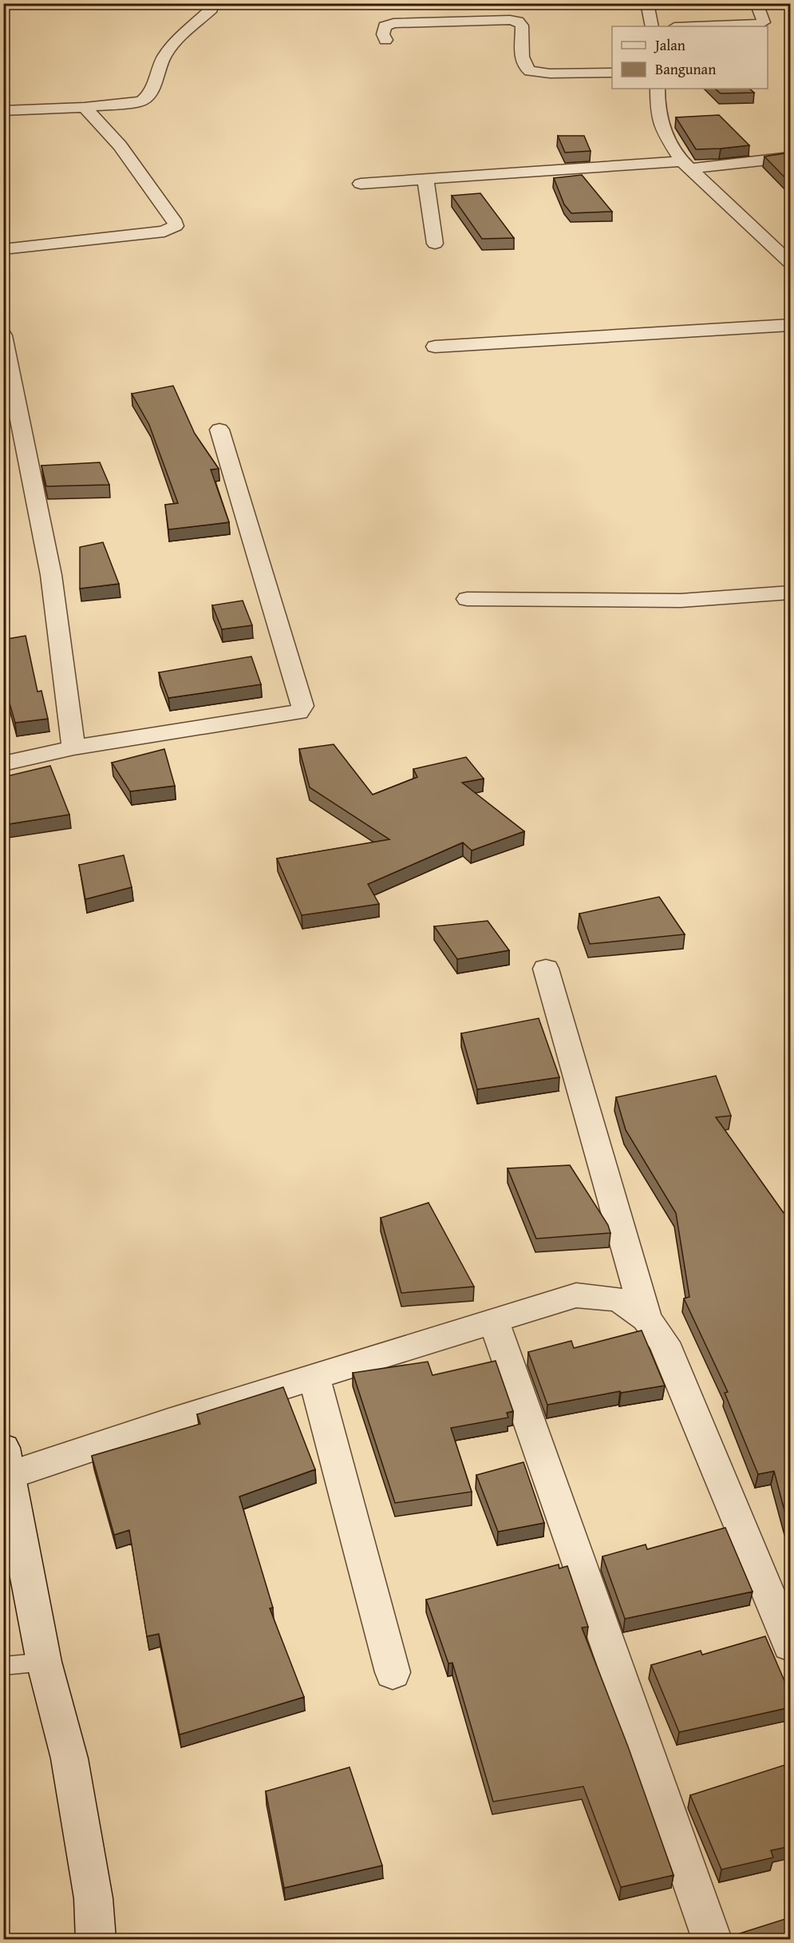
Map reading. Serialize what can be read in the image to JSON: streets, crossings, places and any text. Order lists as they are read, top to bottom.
{
  "legend": ["Jalan", "Bangunan"]
}
